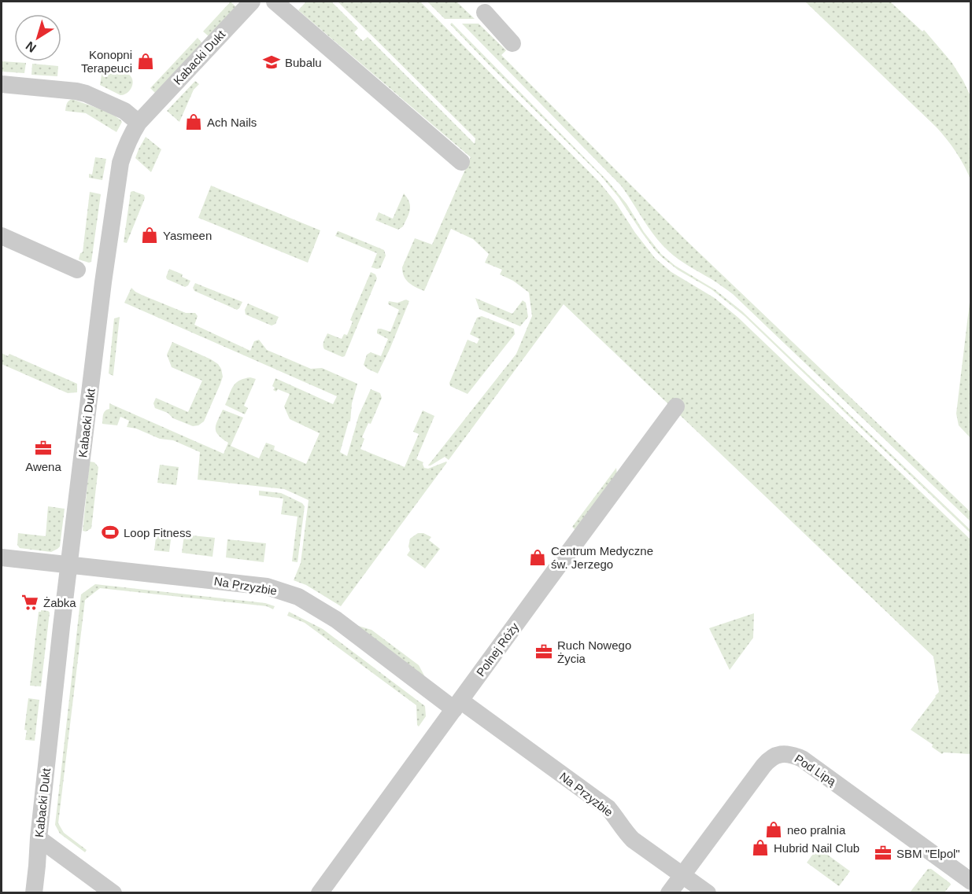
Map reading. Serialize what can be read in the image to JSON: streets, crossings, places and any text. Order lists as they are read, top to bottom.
{
  "streets": {
    "street": [
      "Kabacki Dukt",
      "Na Przyzbie",
      "Polnej Róży",
      "Pod Lipą"
    ]
  },
  "crossings": [
    ["Kabacki Dukt", "Na Przyzbie"],
    ["Na Przyzbie", "Polnej Róży"],
    ["Na Przyzbie", "Pod Lipą"]
  ],
  "places": {
    "shop": [
      "Konopni Terapeuci",
      "Ach Nails",
      "Yasmeen",
      "Centrum Medyczne św. Jerzego",
      "neo pralnia",
      "Hubrid Nail Club"
    ],
    "school or university": ["Bubalu"],
    "office": ["Awena", "Ruch Nowego Życia", "SBM \"Elpol\""],
    "sports": ["Loop Fitness"],
    "supermarket": ["Żabka"]
  },
  "north": "bottom left"
}
